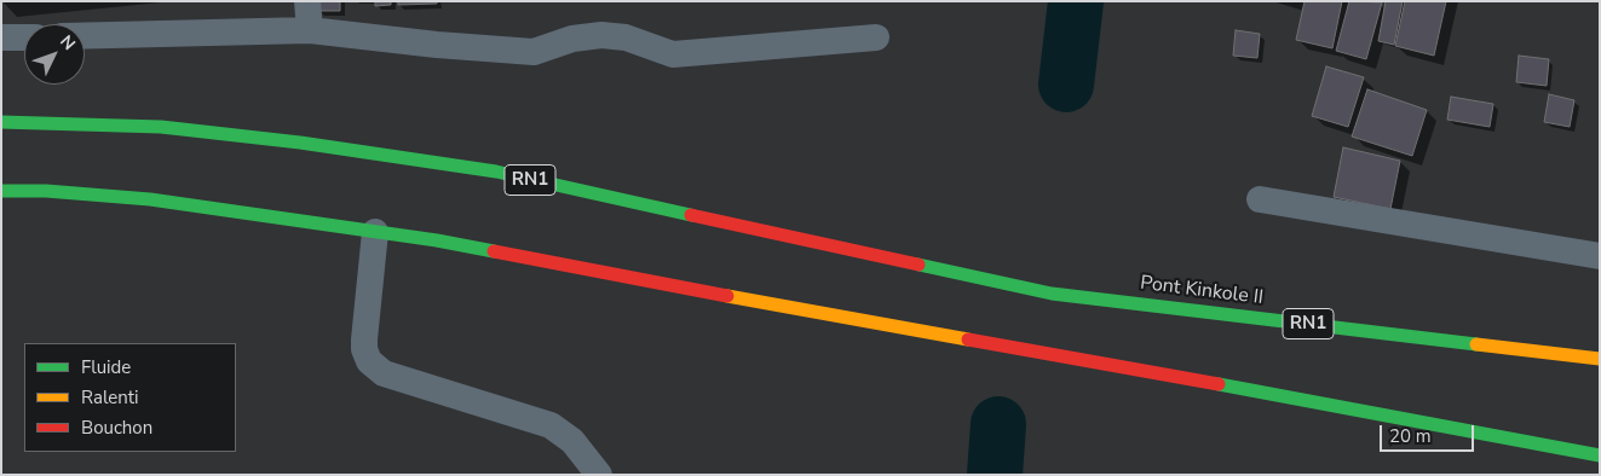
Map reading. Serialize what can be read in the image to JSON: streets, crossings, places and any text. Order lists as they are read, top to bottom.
{
  "streets": {
    "highway": ["RN1", "Pont Kinkole II"]
  },
  "legend": ["Fluide", "Ralenti", "Bouchon"],
  "scale_bar": "20 m",
  "north": "top right"
}
